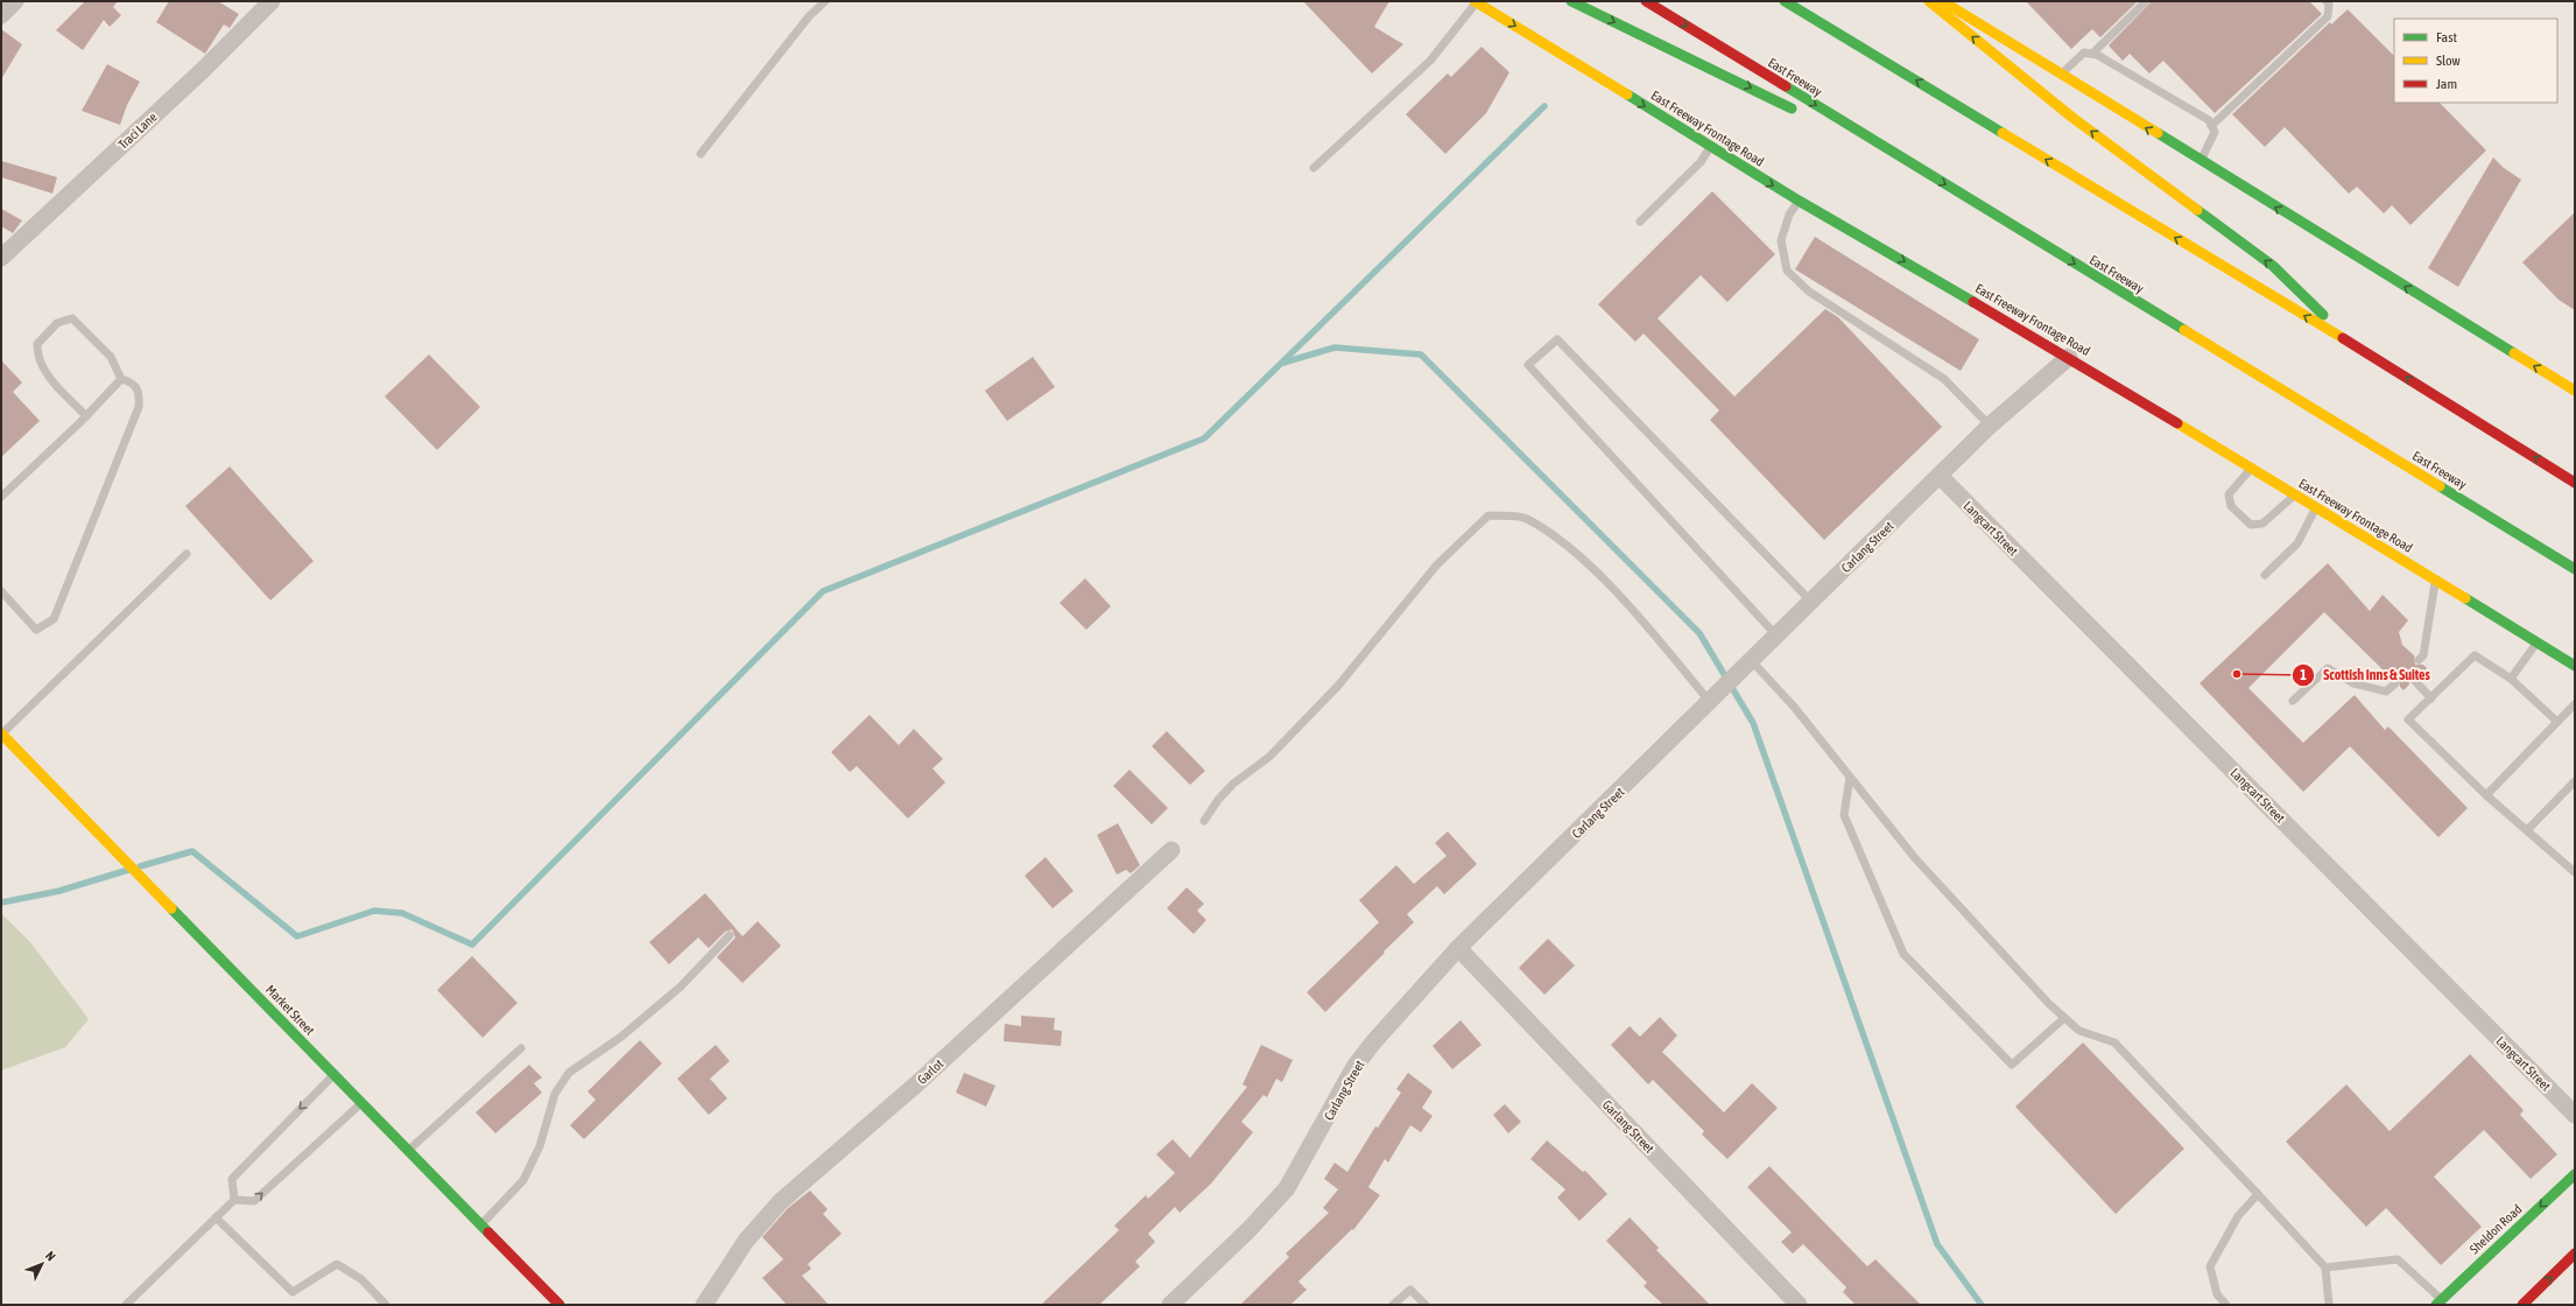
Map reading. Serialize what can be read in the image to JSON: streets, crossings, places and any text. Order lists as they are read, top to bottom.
{
  "streets": {
    "main road": [
      "East Freeway",
      "East Freeway Frontage Road",
      "Market Street",
      "Sheldon Road"
    ],
    "street": [
      "Traci Lane",
      "Langcart Street",
      "Carlang Street",
      "Garlot",
      "Garlang Street"
    ]
  },
  "crossings": [
    ["East Freeway Frontage Road", "Carlang Street"],
    ["Langcart Street", "Carlang Street"],
    ["Carlang Street", "Garlang Street"]
  ],
  "places": ["Scottish Inns & Suites"],
  "legend": ["Fast", "Slow", "Jam"],
  "north": "top right"
}
